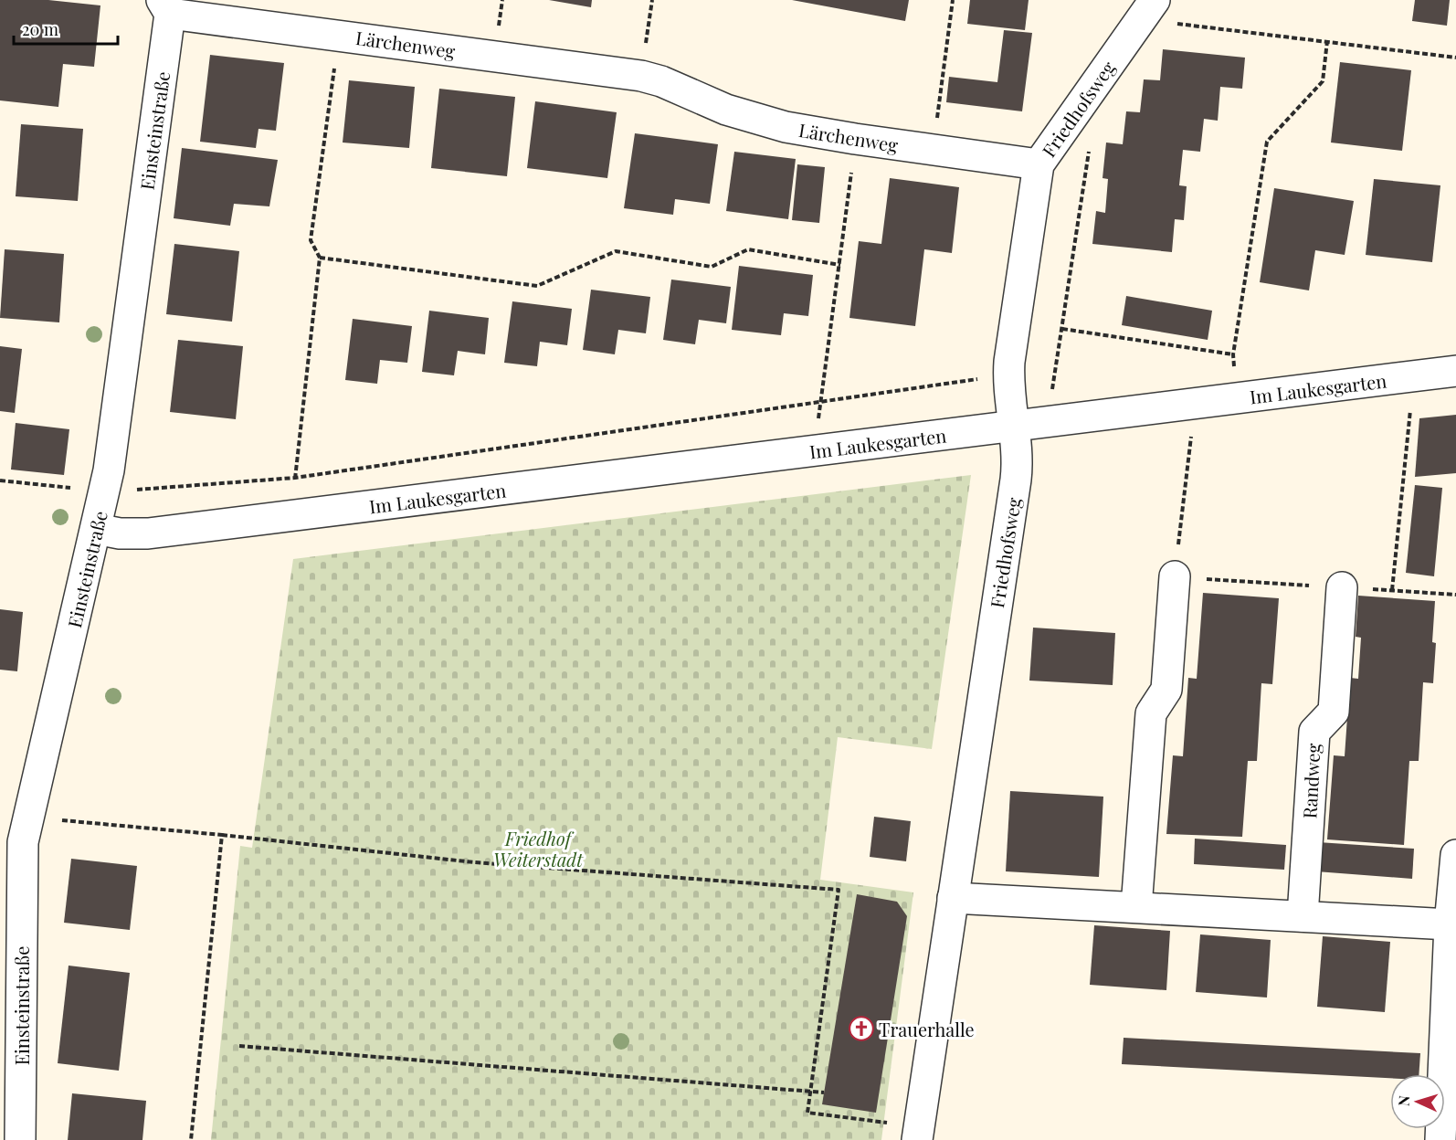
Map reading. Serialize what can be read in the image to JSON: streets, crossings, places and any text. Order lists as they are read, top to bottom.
{
  "streets": {
    "street": [
      "Lärchenweg",
      "Friedhofsweg",
      "Einsteinstraße",
      "Im Laukesgarten",
      "Randweg"
    ]
  },
  "crossings": [
    ["Lärchenweg", "Friedhofsweg"],
    ["Lärchenweg", "Einsteinstraße"],
    ["Friedhofsweg", "Im Laukesgarten"],
    ["Einsteinstraße", "Im Laukesgarten"]
  ],
  "parks": ["Friedhof Weiterstadt"],
  "places": {
    "church": ["Trauerhalle"]
  },
  "scale_bar": "20 m",
  "north": "left"
}
